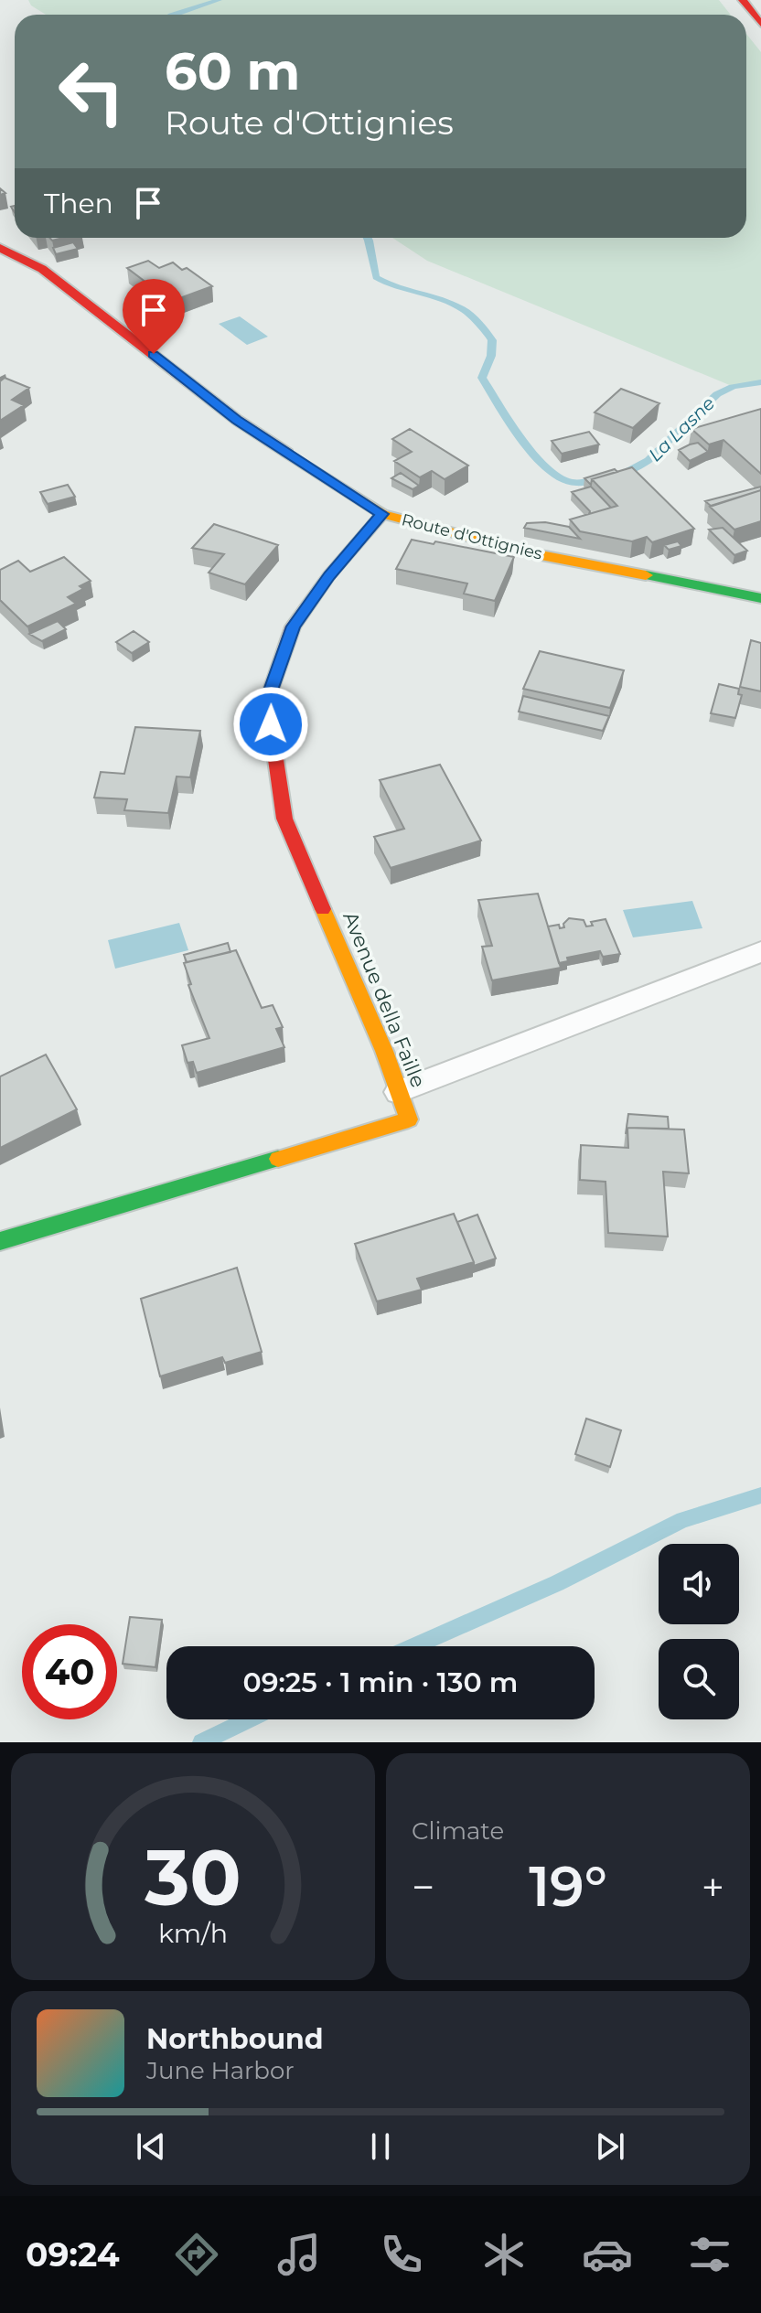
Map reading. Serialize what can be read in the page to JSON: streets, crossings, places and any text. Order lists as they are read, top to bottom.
{
  "streets": {
    "street": ["Route d'Ottignies", "Avenue della Faille"]
  },
  "crossings": [
    ["Route d'Ottignies", "Avenue della Faille"]
  ],
  "water": ["La Lasne"],
  "page": {
    "turn": ["60 m", "Route d'Ottignies"],
    "then": "Then",
    "limit": "40",
    "trip": "09:25 · 1 min · 130 m",
    "tile": "Climate",
    "heat": ["−", "19°", "+"],
    "song": ["Northbound", "June Harbor"],
    "tabs": "09:24",
    "gauge": ["30", "km/h"]
  }
}
